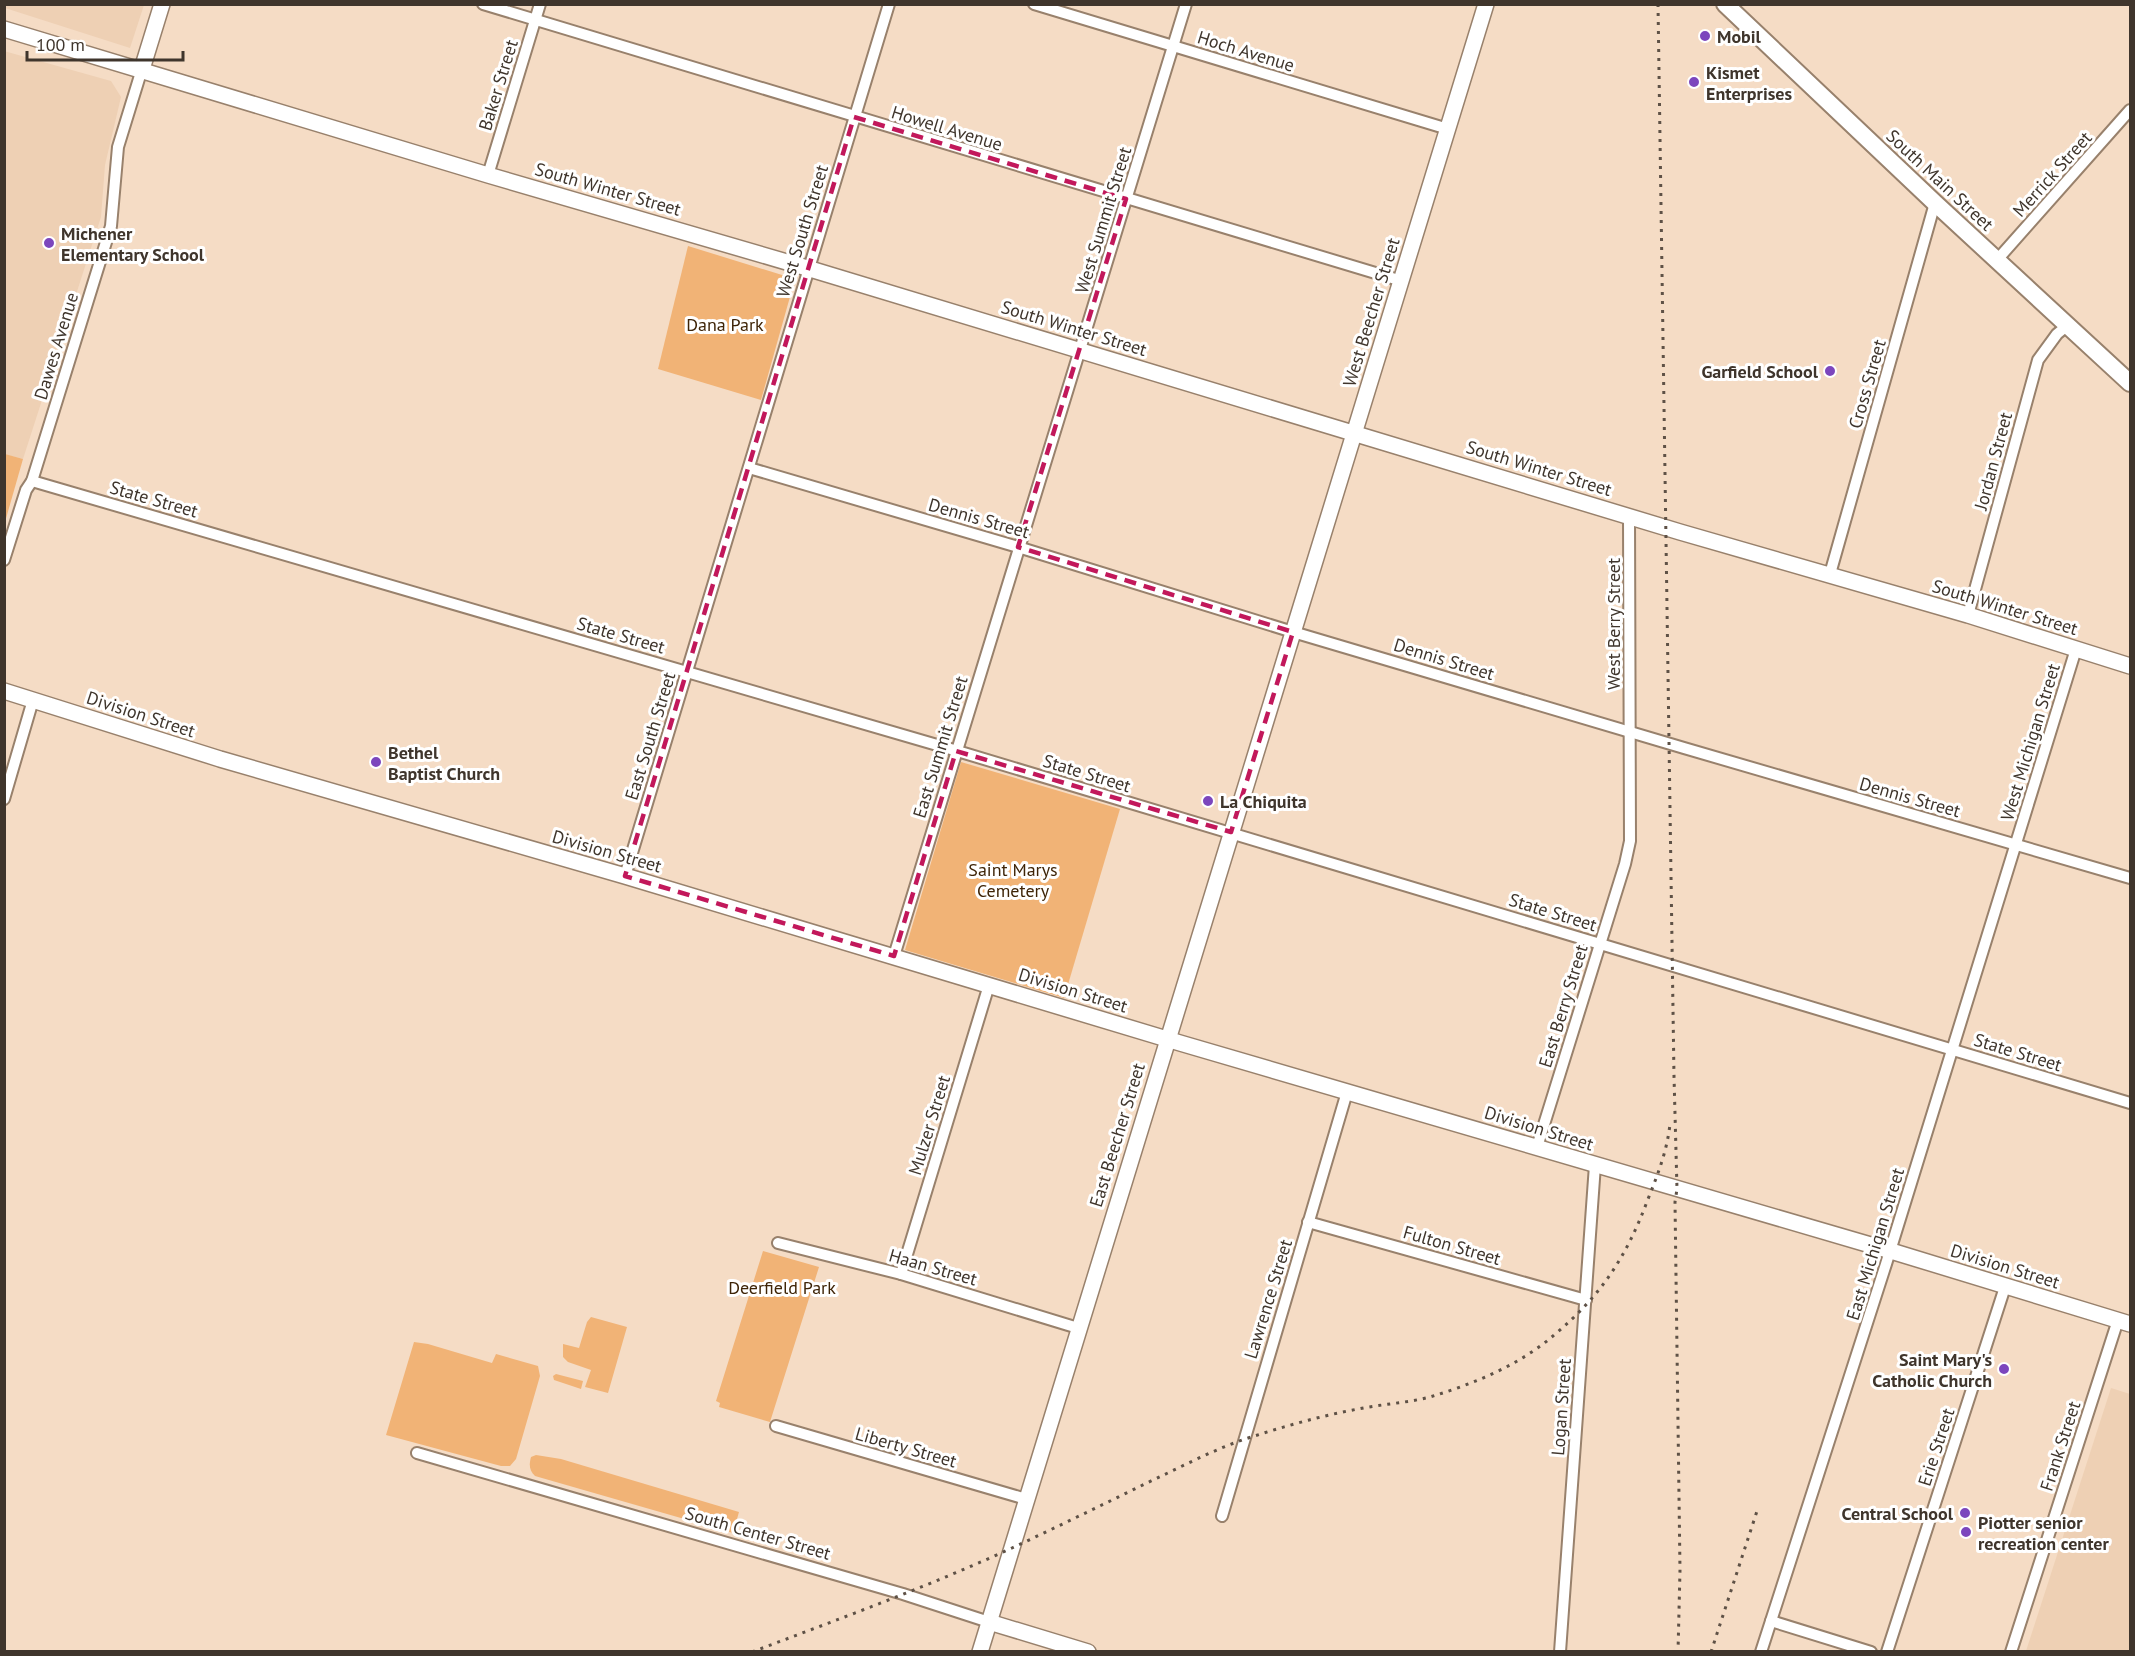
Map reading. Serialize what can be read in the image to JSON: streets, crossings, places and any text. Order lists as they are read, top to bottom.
{
  "streets": {
    "main road": ["South Main Street"],
    "street": [
      "Hoch Avenue",
      "Baker Street",
      "Howell Avenue",
      "Merrick Street",
      "South Winter Street",
      "West Summit Street",
      "West South Street",
      "West Beecher Street",
      "Dawes Avenue",
      "Cross Street",
      "Jordan Street",
      "State Street",
      "Dennis Street",
      "West Berry Street",
      "Division Street",
      "East South Street",
      "West Michigan Street",
      "East Summit Street",
      "East Berry Street",
      "Mulzer Street",
      "East Beecher Street",
      "East Michigan Street",
      "Fulton Street",
      "Haan Street",
      "Lawrence Street",
      "Logan Street",
      "Frank Street",
      "Liberty Street",
      "Erie Street",
      "South Center Street"
    ]
  },
  "crossings": [
    ["Hoch Avenue", "West Summit Street"],
    ["Hoch Avenue", "West Beecher Street"],
    ["Baker Street", "Howell Avenue"],
    ["Baker Street", "South Winter Street"],
    ["Howell Avenue", "West Summit Street"],
    ["Howell Avenue", "West South Street"],
    ["Howell Avenue", "West Beecher Street"],
    ["Merrick Street", "South Main Street"],
    ["South Main Street", "Cross Street"],
    ["South Main Street", "Jordan Street"],
    ["South Winter Street", "West Summit Street"],
    ["South Winter Street", "West South Street"],
    ["South Winter Street", "West Beecher Street"],
    ["South Winter Street", "Dawes Avenue"],
    ["South Winter Street", "Cross Street"],
    ["South Winter Street", "Jordan Street"],
    ["South Winter Street", "West Berry Street"],
    ["South Winter Street", "West Michigan Street"],
    ["West Summit Street", "Dennis Street"],
    ["West Summit Street", "East Summit Street"],
    ["West South Street", "Dennis Street"],
    ["West South Street", "East South Street"],
    ["West Beecher Street", "Dennis Street"],
    ["West Beecher Street", "East Beecher Street"],
    ["Dawes Avenue", "State Street"],
    ["State Street", "East South Street"],
    ["State Street", "East Summit Street"],
    ["State Street", "East Berry Street"],
    ["State Street", "East Beecher Street"],
    ["State Street", "East Michigan Street"],
    ["Dennis Street", "West Berry Street"],
    ["Dennis Street", "East South Street"],
    ["Dennis Street", "West Michigan Street"],
    ["Dennis Street", "East Summit Street"],
    ["Dennis Street", "East Berry Street"],
    ["Dennis Street", "East Beecher Street"],
    ["Dennis Street", "East Michigan Street"],
    ["West Berry Street", "East Berry Street"],
    ["Division Street", "East South Street"],
    ["Division Street", "East Summit Street"],
    ["Division Street", "East Berry Street"],
    ["Division Street", "Mulzer Street"],
    ["Division Street", "East Beecher Street"],
    ["Division Street", "East Michigan Street"],
    ["Division Street", "Lawrence Street"],
    ["Division Street", "Logan Street"],
    ["Division Street", "Frank Street"],
    ["Division Street", "Erie Street"],
    ["West Michigan Street", "East Michigan Street"],
    ["Mulzer Street", "Haan Street"],
    ["East Beecher Street", "Haan Street"],
    ["East Beecher Street", "Liberty Street"],
    ["East Beecher Street", "South Center Street"],
    ["Fulton Street", "Lawrence Street"],
    ["Fulton Street", "Logan Street"]
  ],
  "parks": ["Dana Park", "Saint Marys Cemetery", "Deerfield Park"],
  "places": [
    "Mobil",
    "Kismet Enterprises",
    "Michener Elementary School",
    "Garfield School",
    "Bethel Baptist Church",
    "La Chiquita",
    "Saint Mary's Catholic Church",
    "Central School",
    "Piotter senior recreation center"
  ],
  "scale_bar": "100 m"
}
